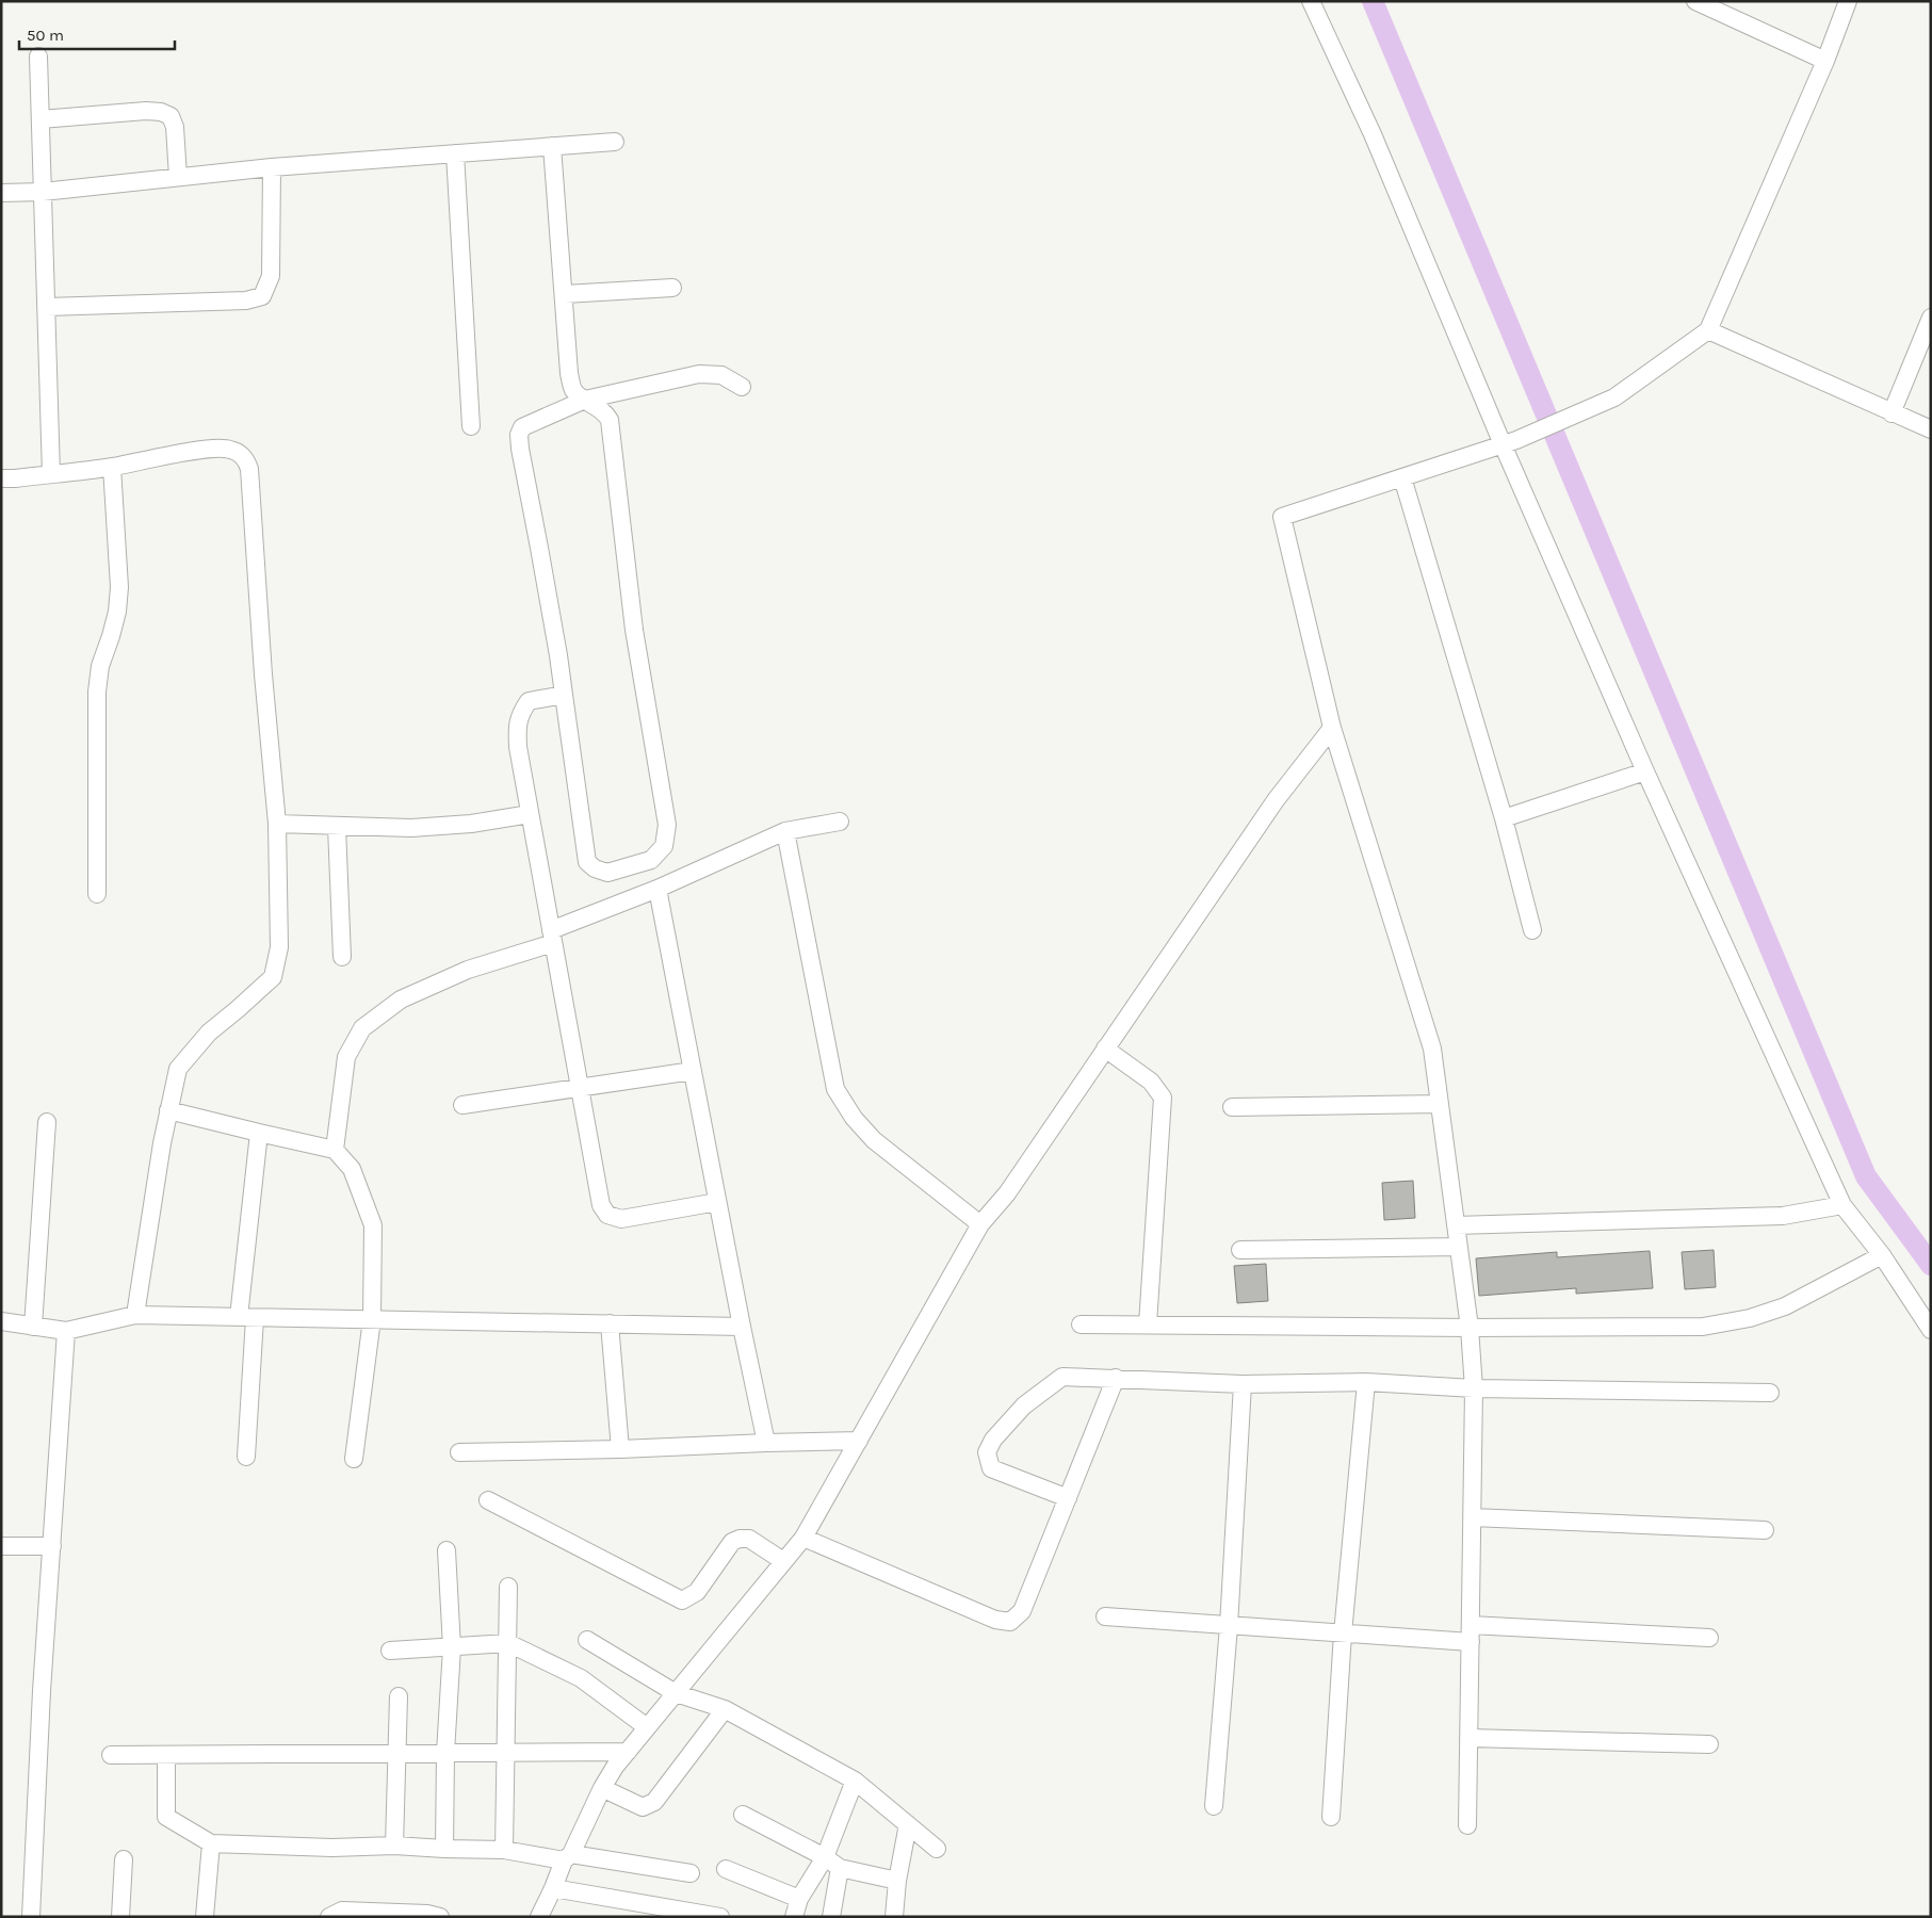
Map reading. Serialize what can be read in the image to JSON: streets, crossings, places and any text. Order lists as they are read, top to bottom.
{
  "scale_bar": "50 m"
}
